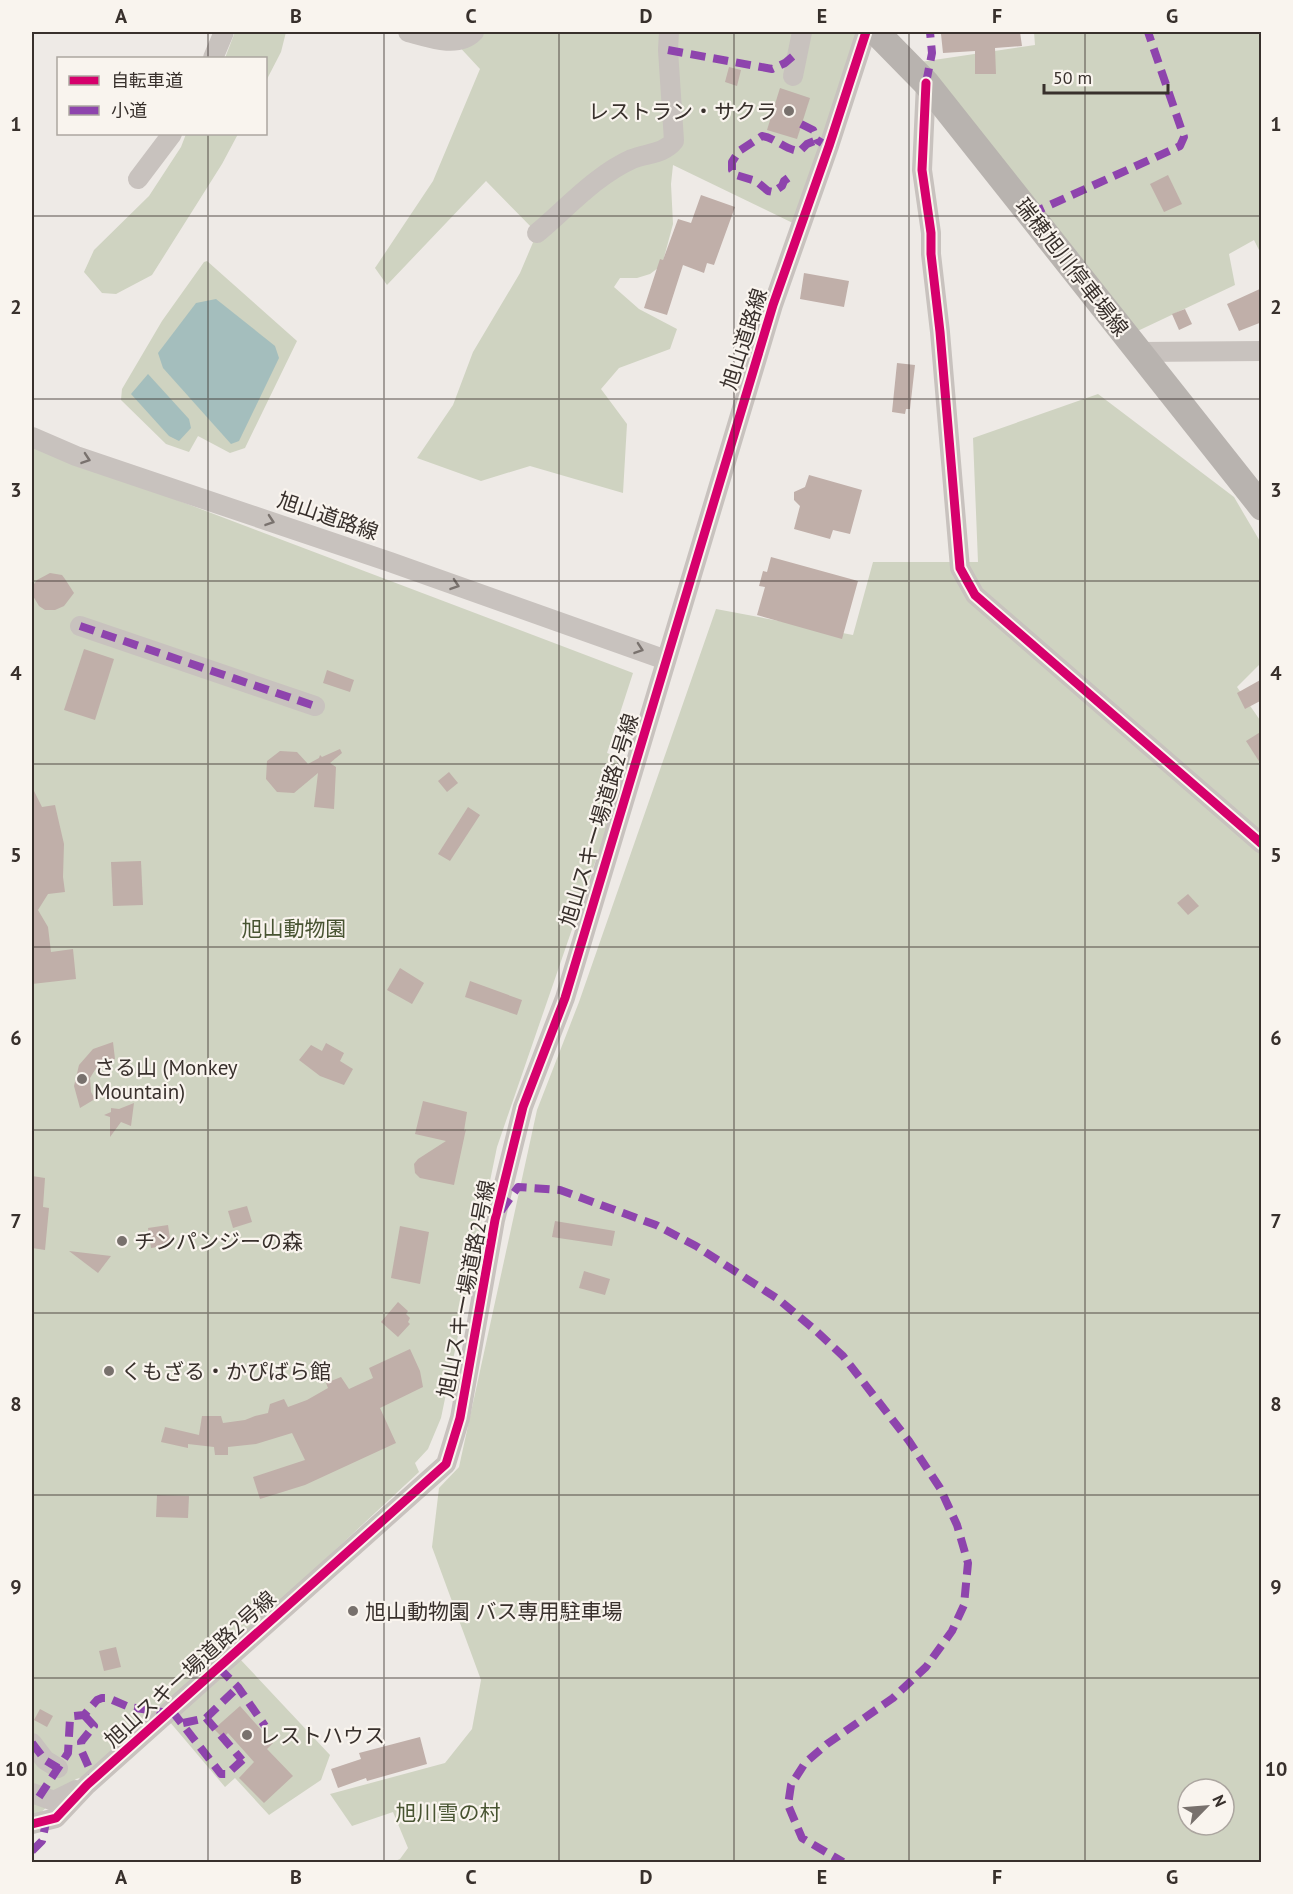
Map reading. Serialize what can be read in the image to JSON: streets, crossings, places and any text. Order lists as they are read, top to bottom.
{
  "streets": {
    "main road": ["瑞穂旭川停車場線"],
    "street": ["旭山道路線", "旭山スキー場道路2号線"]
  },
  "crossings": [
    ["旭山道路線", "旭山スキー場道路2号線"]
  ],
  "parks": ["旭山動物園", "旭川雪の村"],
  "places": [
    "レストラン・サクラ",
    "さる山 (Monkey Mountain)",
    "チンパンジーの森",
    "くもざる・かぴばら館",
    "旭山動物園 バス専用駐車場",
    "レストハウス"
  ],
  "legend": ["自転車道", "小道"],
  "scale_bar": "50 m",
  "north": "top right",
  "grid": {
    "columns": [
      "A",
      "B",
      "C",
      "D",
      "E",
      "F",
      "G"
    ],
    "rows": [
      "1",
      "2",
      "3",
      "4",
      "5",
      "6",
      "7",
      "8",
      "9",
      "10"
    ]
  }
}
